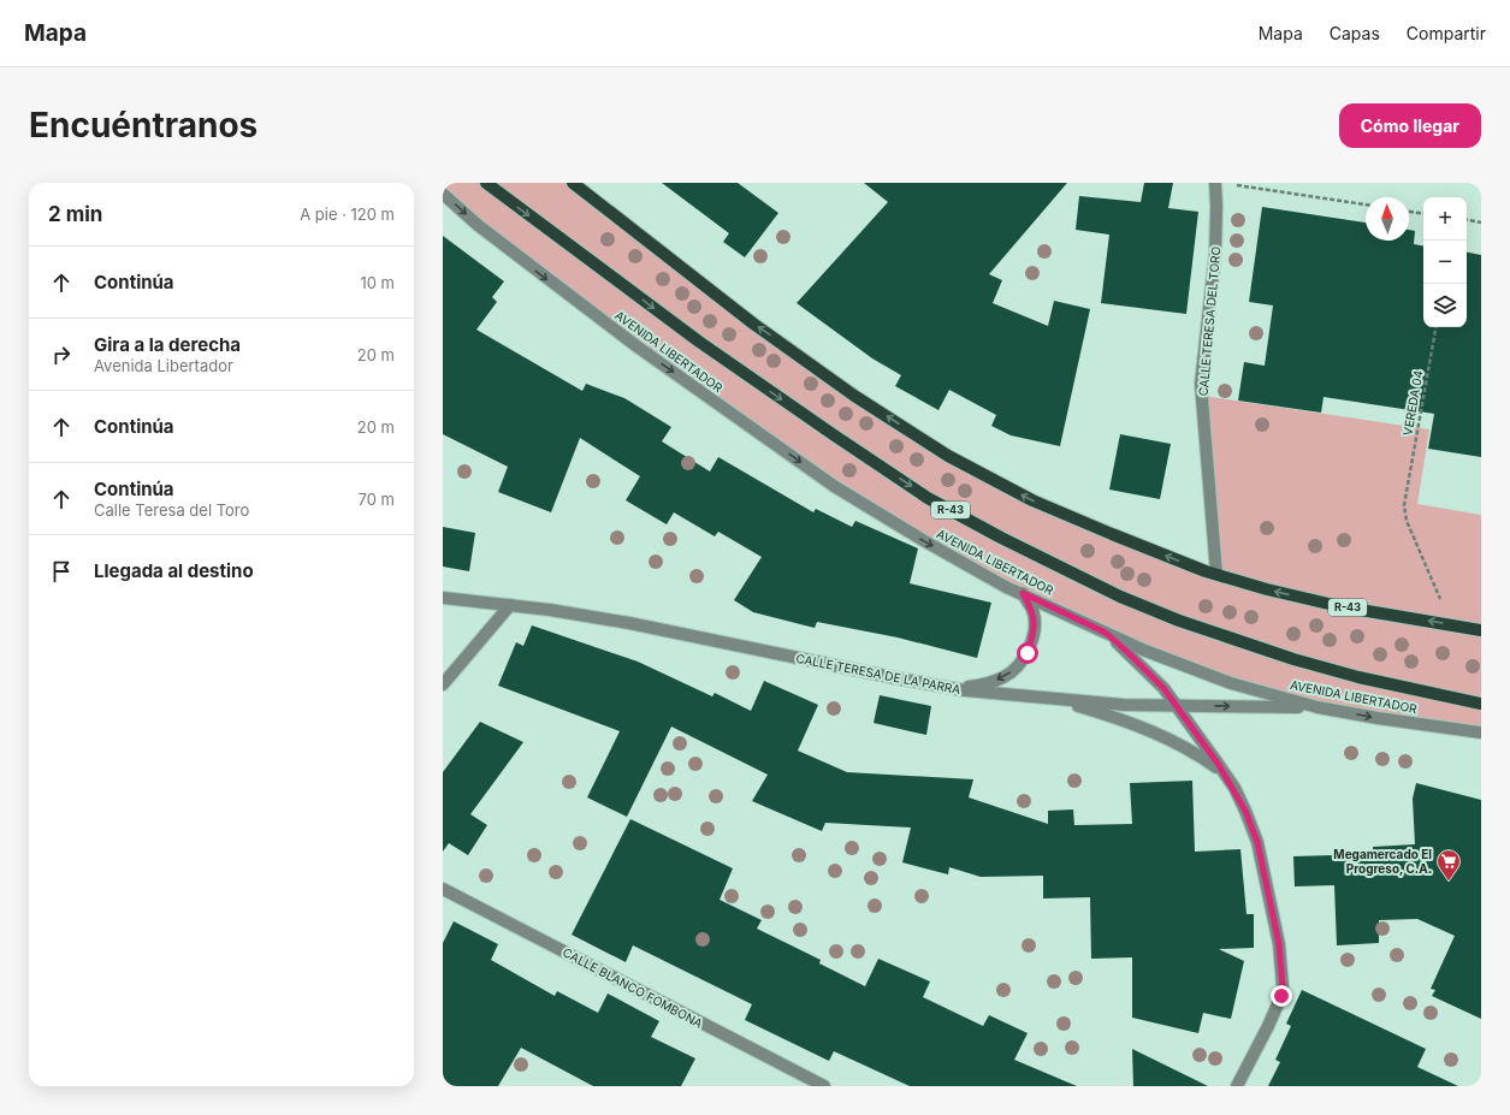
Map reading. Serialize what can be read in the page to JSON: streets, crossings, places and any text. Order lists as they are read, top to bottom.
{
  "streets": {
    "main road": ["AVENIDA LIBERTADOR", "R-43"],
    "street": ["CALLE TERESA DEL TORO", "CALLE TERESA DE LA PARRA", "CALLE BLANCO FOMBONA"],
    "path": ["VEREDA 04"]
  },
  "crossings": [
    ["CALLE TERESA DEL TORO", "R-43"],
    ["AVENIDA LIBERTADOR", "CALLE TERESA DE LA PARRA"],
    ["VEREDA 04", "R-43"]
  ],
  "places": {
    "supermarket": ["Megamercado El Progreso, C.A."]
  },
  "north": "top",
  "page": {
    "header": "Mapa",
    "nav": ["Mapa", "Capas", "Compartir"],
    "buttons": "Cómo llegar",
    "title": "Encuéntranos",
    "heading": ["2 min", "A pie · 120 m"],
    "map_buttons": ["+", "−"],
    "list": [
      ["Continúa", "10 m"],
      ["Gira a la derecha", "Avenida Libertador", "20 m"],
      ["Continúa", "20 m"],
      ["Continúa", "Calle Teresa del Toro", "70 m"],
      "Llegada al destino"
    ]
  }
}
